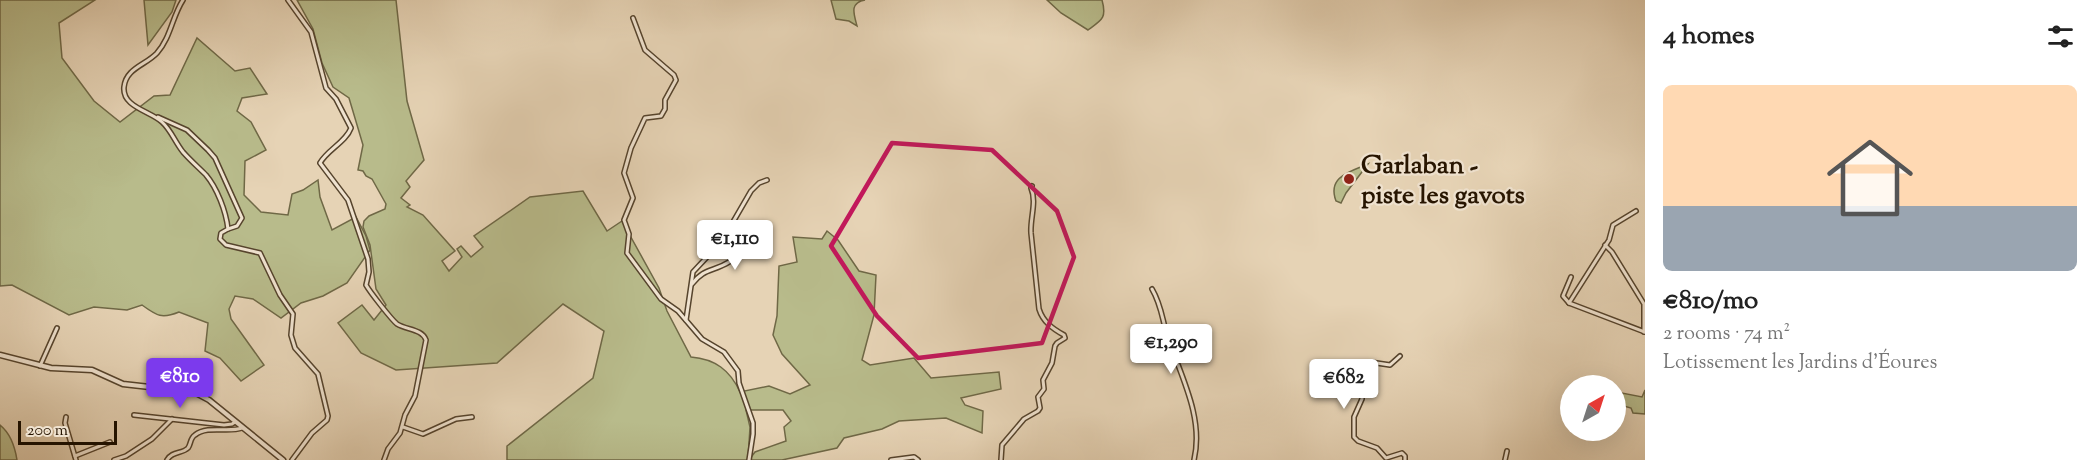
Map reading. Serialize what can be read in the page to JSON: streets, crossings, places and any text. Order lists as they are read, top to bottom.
{
  "places": ["Garlaban - piste les gavots"],
  "scale_bar": "200 m",
  "north": "top right",
  "page": {
    "heading": "4 homes",
    "list": [
      {
        "name": "€810/mo",
        "note": "2 rooms · 74 m² · Lotissement les Jardins d’Éoures"
      }
    ],
    "price": [
      "€1,110",
      "€1,290",
      "€810",
      "€682"
    ],
    "scale": "200 m"
  }
}
